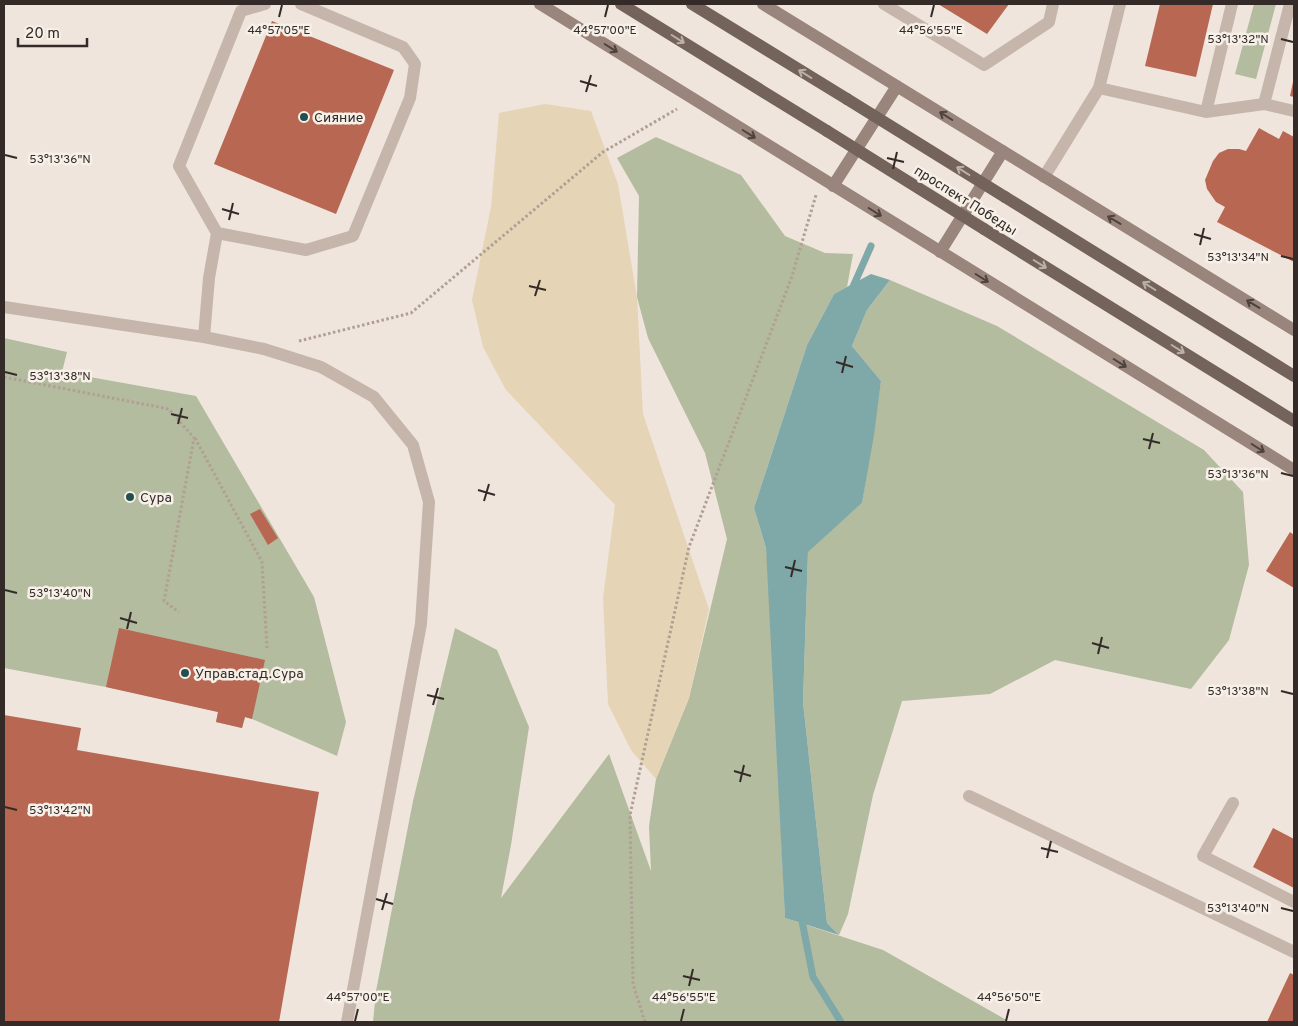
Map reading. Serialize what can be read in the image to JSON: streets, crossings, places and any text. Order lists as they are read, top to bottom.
{
  "streets": {
    "main road": ["проспект Победы"]
  },
  "places": ["Сияние", "Сура", "Управ.стад.Сура"],
  "scale_bar": "20 m",
  "coordinates": [
    "44°57'05\"E",
    "44°57'00\"E",
    "44°56'55\"E",
    "53°13'32\"N",
    "53°13'36\"N",
    "53°13'34\"N",
    "53°13'38\"N",
    "53°13'40\"N",
    "53°13'42\"N",
    "44°56'50\"E"
  ]
}
